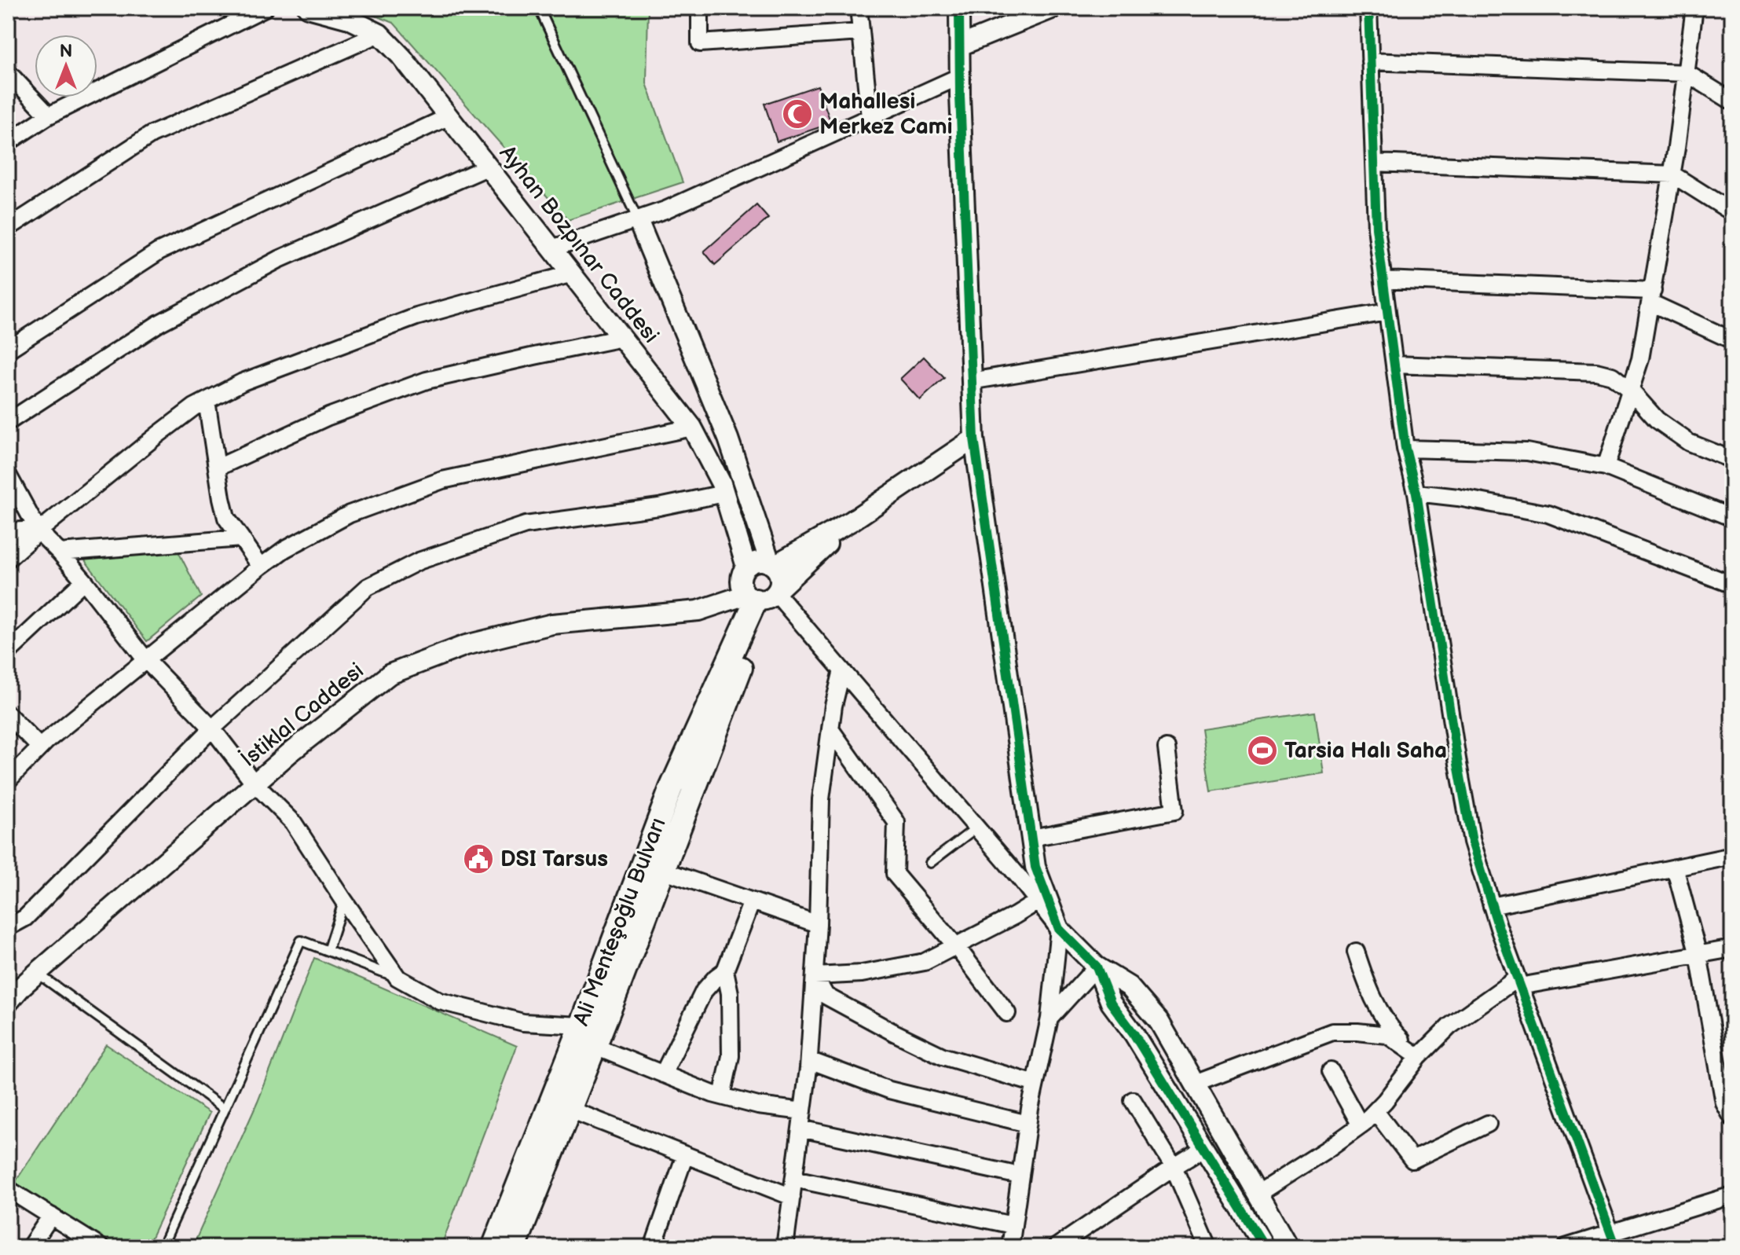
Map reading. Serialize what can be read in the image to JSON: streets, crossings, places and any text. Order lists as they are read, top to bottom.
{
  "streets": {
    "main road": ["Ali Menteşoğlu Bulvarı"],
    "street": ["Ayhan Bozpınar Caddesi", "İstiklal Caddesi"]
  },
  "crossings": [
    ["Ayhan Bozpınar Caddesi", "İstiklal Caddesi"],
    ["Ayhan Bozpınar Caddesi", "Ali Menteşoğlu Bulvarı"],
    ["İstiklal Caddesi", "Ali Menteşoğlu Bulvarı"]
  ],
  "places": {
    "mosque": ["Mahallesi Merkez Cami"],
    "sports": ["Tarsia Halı Saha"],
    "public building": ["DSI Tarsus"]
  },
  "north": "top"
}
